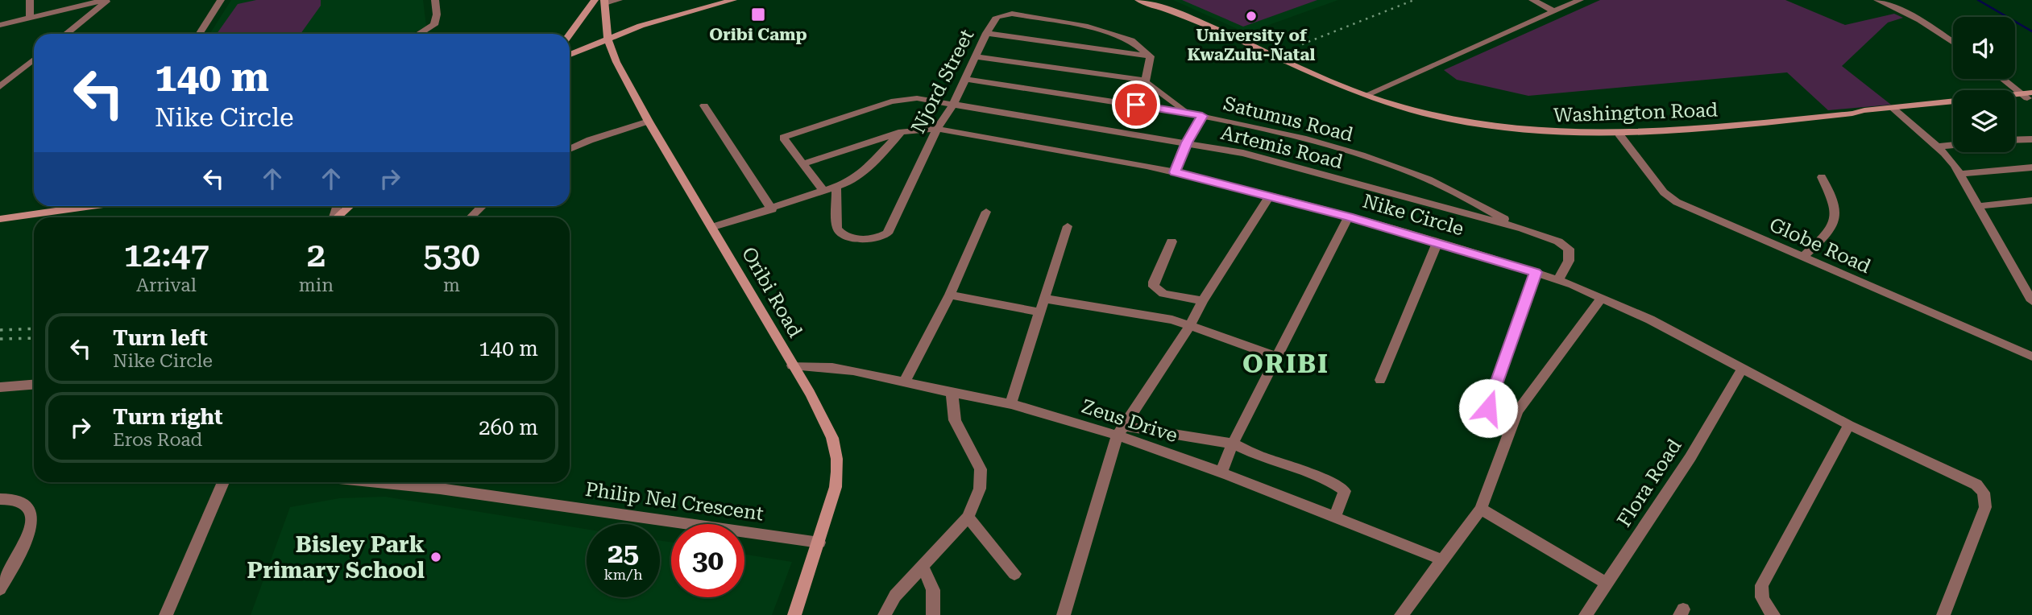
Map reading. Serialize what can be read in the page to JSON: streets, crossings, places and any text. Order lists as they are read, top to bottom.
{
  "streets": {
    "main road": ["Washington Road", "Oribi Road"],
    "street": [
      "Njord Street",
      "Satumus Road",
      "Artemis Road",
      "Nike Circle",
      "Globe Road",
      "Zeus Drive",
      "Flora Road",
      "Philip Nel Crescent"
    ]
  },
  "crossings": [
    ["Njord Street", "Satumus Road"],
    ["Njord Street", "Artemis Road"],
    ["Njord Street", "Nike Circle"],
    ["Washington Road", "Globe Road"],
    ["Satumus Road", "Artemis Road"],
    ["Artemis Road", "Nike Circle"],
    ["Nike Circle", "Flora Road"],
    ["Oribi Road", "Zeus Drive"],
    ["Oribi Road", "Philip Nel Crescent"]
  ],
  "districts": ["ORIBI"],
  "places": {
    "transit": ["Oribi Camp"],
    "other": ["University of KwaZulu-Natal", "Bisley Park Primary School"]
  },
  "page": {
    "turn": ["140 m", "Nike Circle"],
    "eta": [
      "12:47",
      "Arrival",
      "2",
      "min",
      "530",
      "m"
    ],
    "list": [
      {
        "name": "Turn left",
        "note": "Nike Circle",
        "value": "140 m"
      },
      {
        "name": "Turn right",
        "note": "Eros Road",
        "value": "260 m"
      }
    ],
    "speed": "25 km/h",
    "limit": "30"
  }
}
